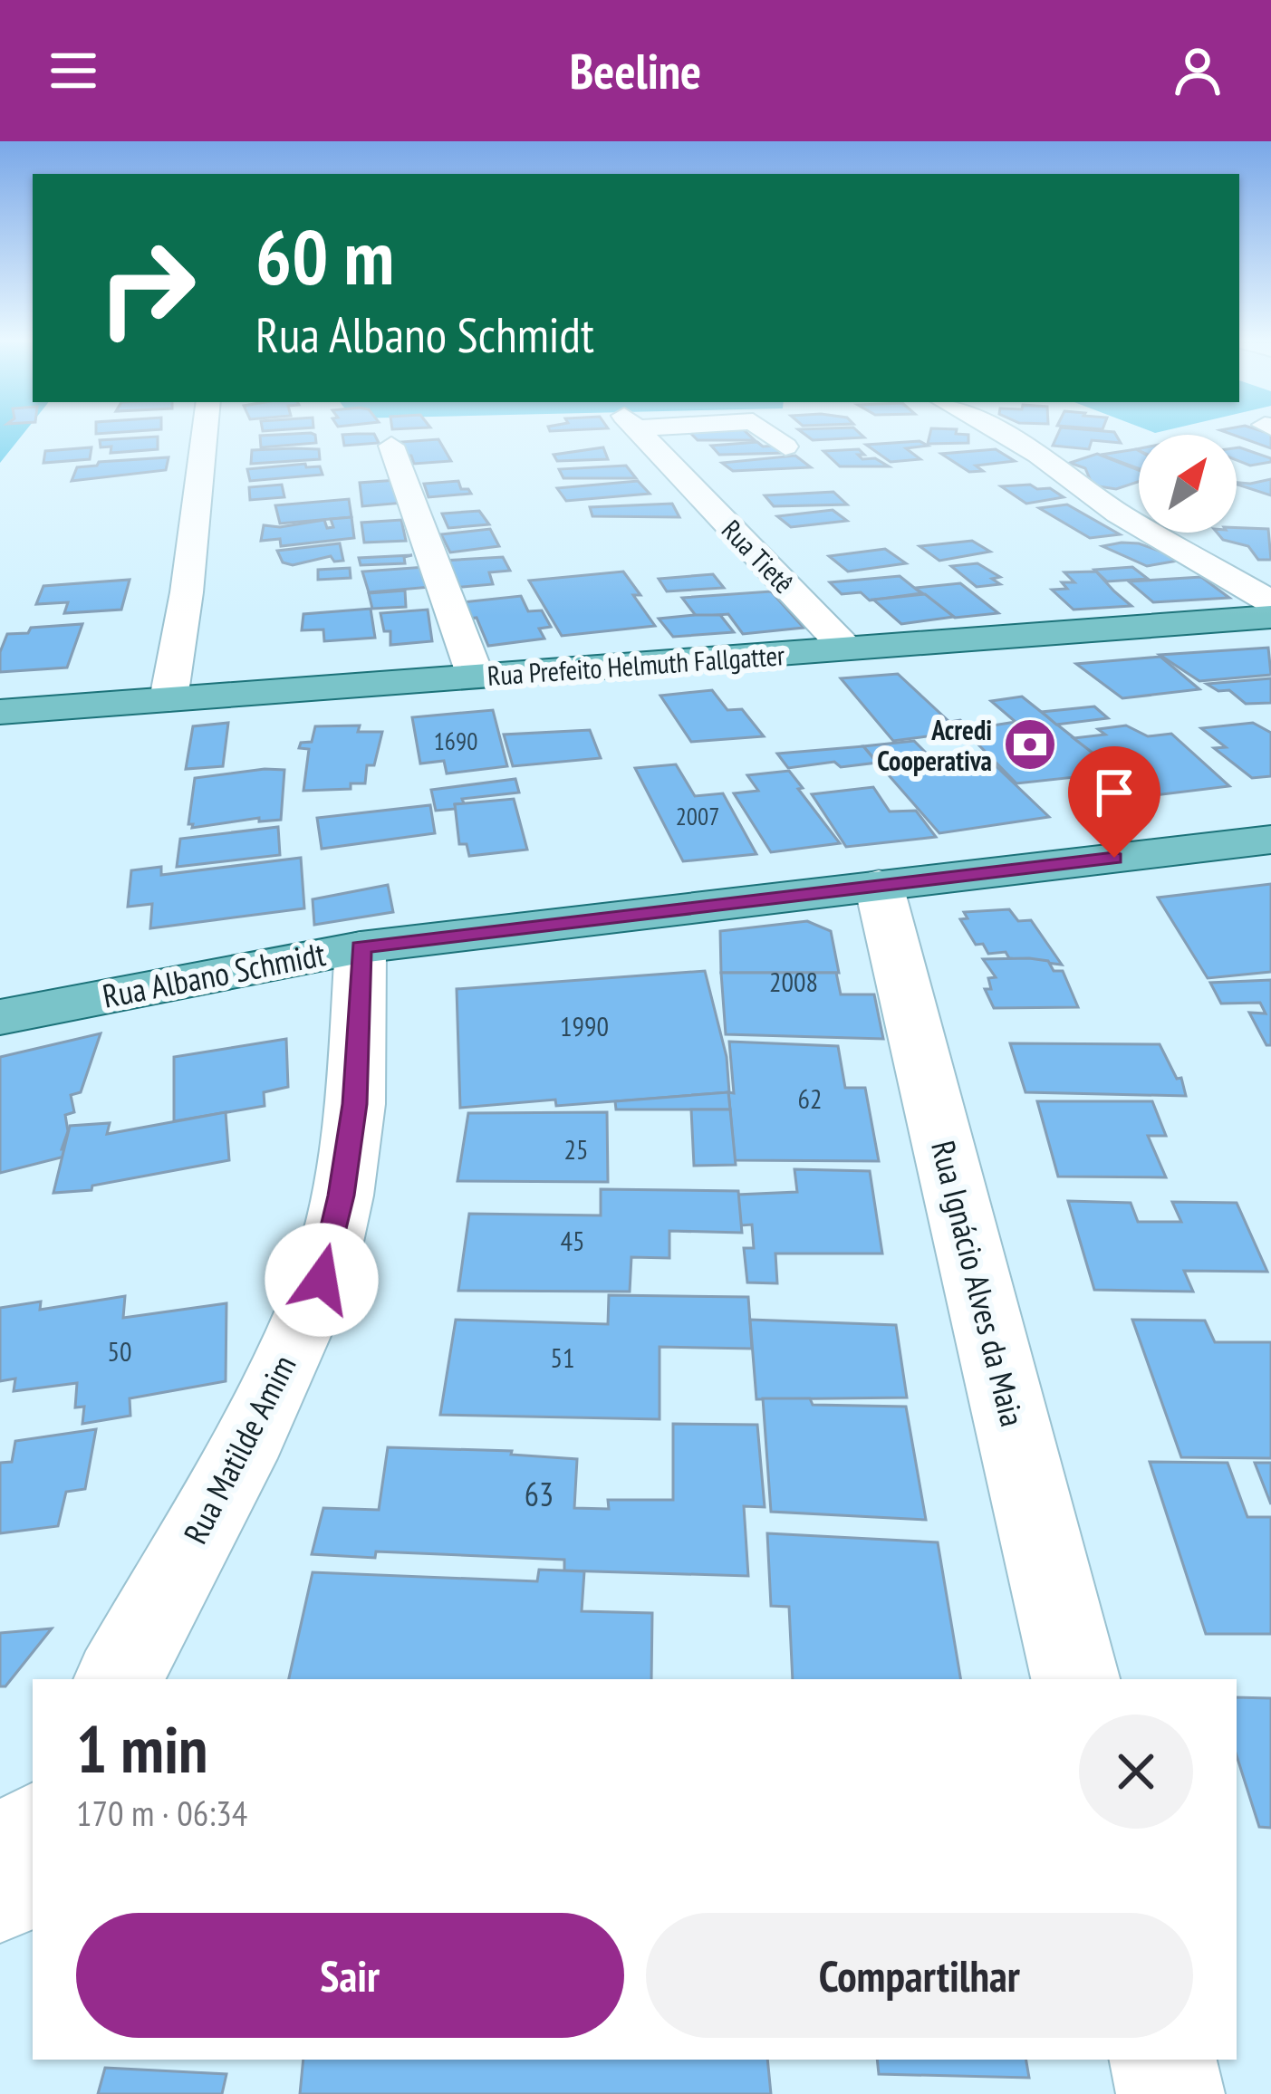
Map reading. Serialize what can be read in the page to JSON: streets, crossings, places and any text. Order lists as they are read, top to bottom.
{
  "streets": {
    "main road": ["Rua Prefeito Helmuth Fallgatter", "Rua Albano Schmidt"],
    "street": ["Rua Tietê", "Rua Ignácio Alves da Maia", "Rua Matilde Amim"]
  },
  "crossings": [
    ["Rua Tietê", "Rua Prefeito Helmuth Fallgatter"],
    ["Rua Albano Schmidt", "Rua Ignácio Alves da Maia"],
    ["Rua Albano Schmidt", "Rua Matilde Amim"]
  ],
  "places": {
    "bank": ["Acredi Cooperativa"]
  },
  "house_numbers": [
    "1690",
    "2007",
    "2008",
    "1990",
    "62",
    "25",
    "45",
    "50",
    "51",
    "63"
  ],
  "north": "top right",
  "page": {
    "header": "Beeline",
    "turn": ["60 m", "Rua Albano Schmidt"],
    "heading": ["1 min", "170 m · 06:34"],
    "buttons": ["Sair", "Compartilhar"]
  }
}
